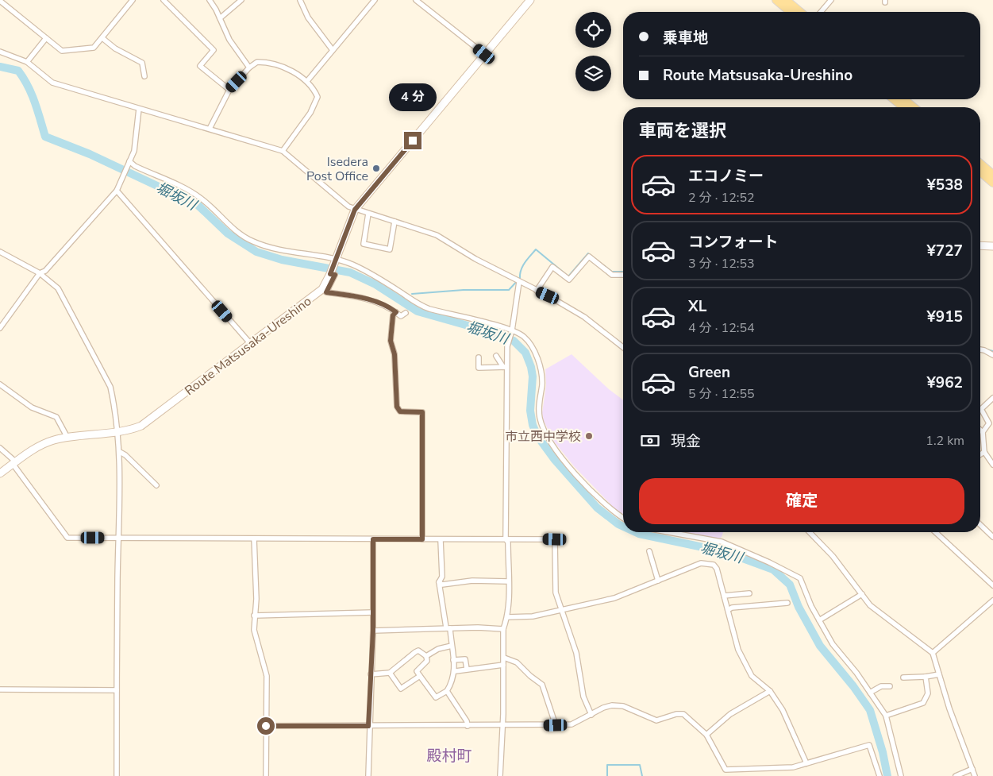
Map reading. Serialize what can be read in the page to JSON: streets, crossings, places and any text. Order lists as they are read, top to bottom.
{
  "streets": {
    "main road": ["Route Matsusaka-Ureshino"]
  },
  "districts": ["殿村町"],
  "water": ["堀坂川"],
  "places": ["Isedera Post Office", "市立西中学校"],
  "page": {
    "banner": ["乗車地", "Route Matsusaka-Ureshino"],
    "bubble": "4 分",
    "heading": "車両を選択",
    "list": [
      {
        "name": "エコノミー",
        "note": "2 分 · 12:52",
        "value": "¥538"
      },
      {
        "name": "コンフォート",
        "note": "3 分 · 12:53",
        "value": "¥727"
      },
      {
        "name": "XL",
        "note": "4 分 · 12:54",
        "value": "¥915"
      },
      {
        "name": "Green",
        "note": "5 分 · 12:55",
        "value": "¥962"
      }
    ],
    "pay": ["現金", "1.2 km"],
    "buttons": "確定"
  }
}
